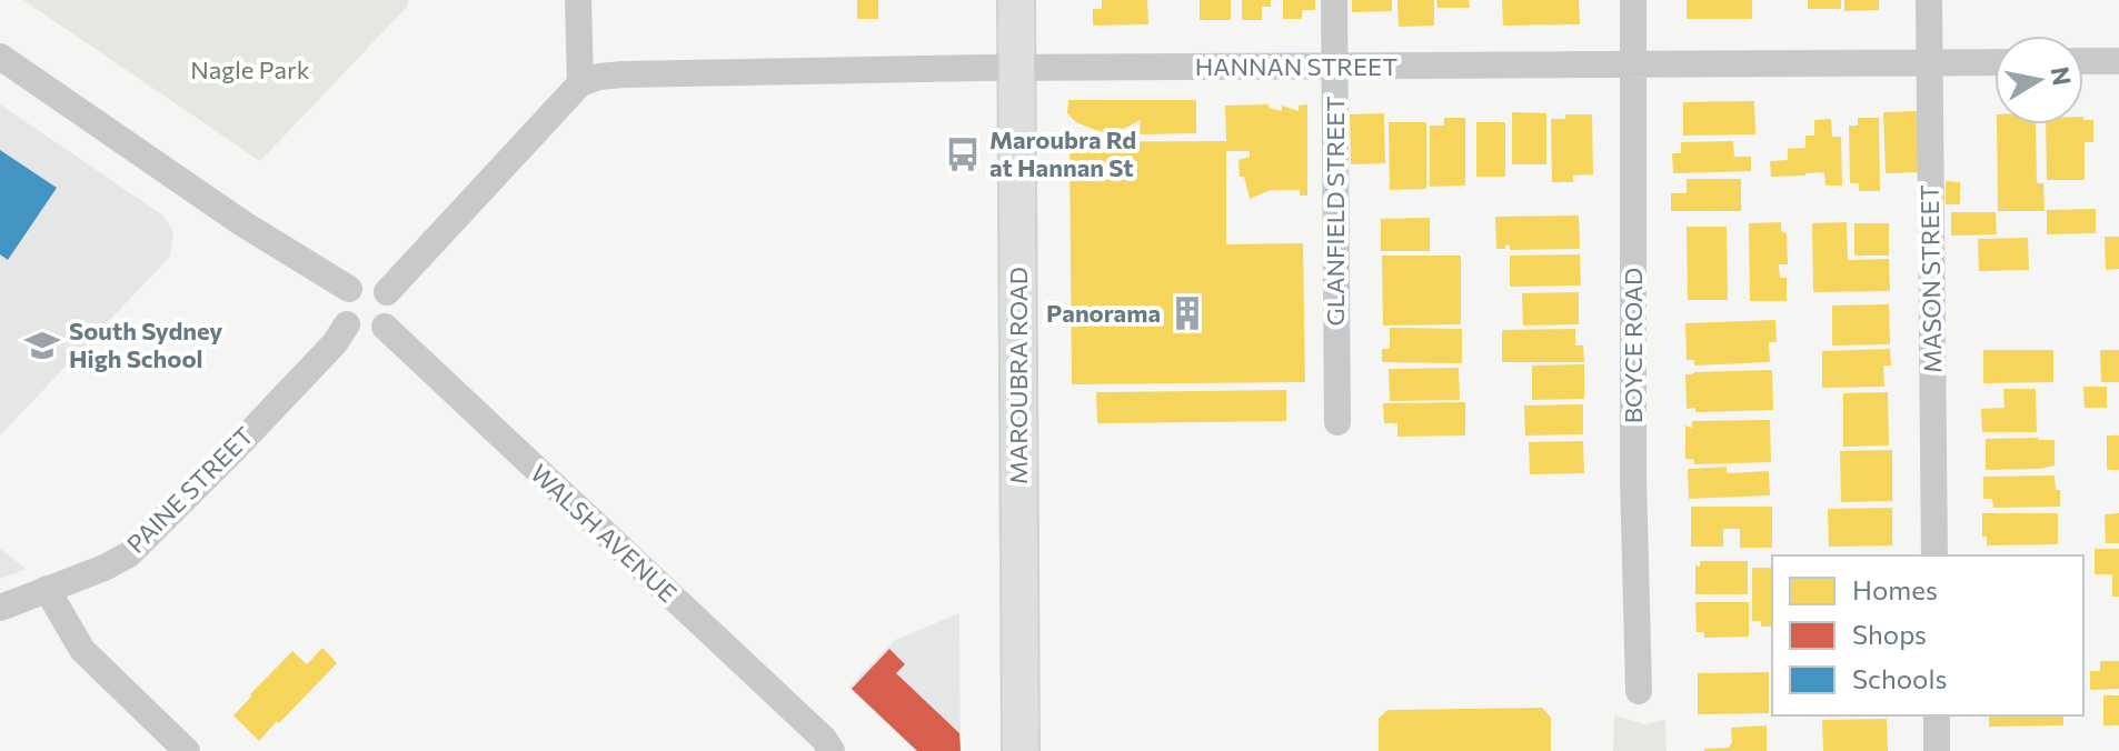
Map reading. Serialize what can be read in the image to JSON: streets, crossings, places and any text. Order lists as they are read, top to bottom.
{
  "streets": {
    "main road": ["MAROUBRA ROAD"],
    "street": [
      "HANNAN STREET",
      "GLANFIELD STREET",
      "MASON STREET",
      "BOYCE ROAD",
      "PAINE STREET",
      "WALSH AVENUE"
    ]
  },
  "crossings": [
    ["HANNAN STREET", "GLANFIELD STREET"],
    ["HANNAN STREET", "MASON STREET"],
    ["HANNAN STREET", "BOYCE ROAD"],
    ["HANNAN STREET", "MAROUBRA ROAD"],
    ["PAINE STREET", "WALSH AVENUE"]
  ],
  "parks": ["Nagle Park"],
  "places": {
    "bus stop": ["Maroubra Rd at Hannan St"],
    "building": ["Panorama"],
    "school or university": ["South Sydney High School"]
  },
  "legend": ["Homes", "Shops", "Schools"],
  "north": "right"
}
